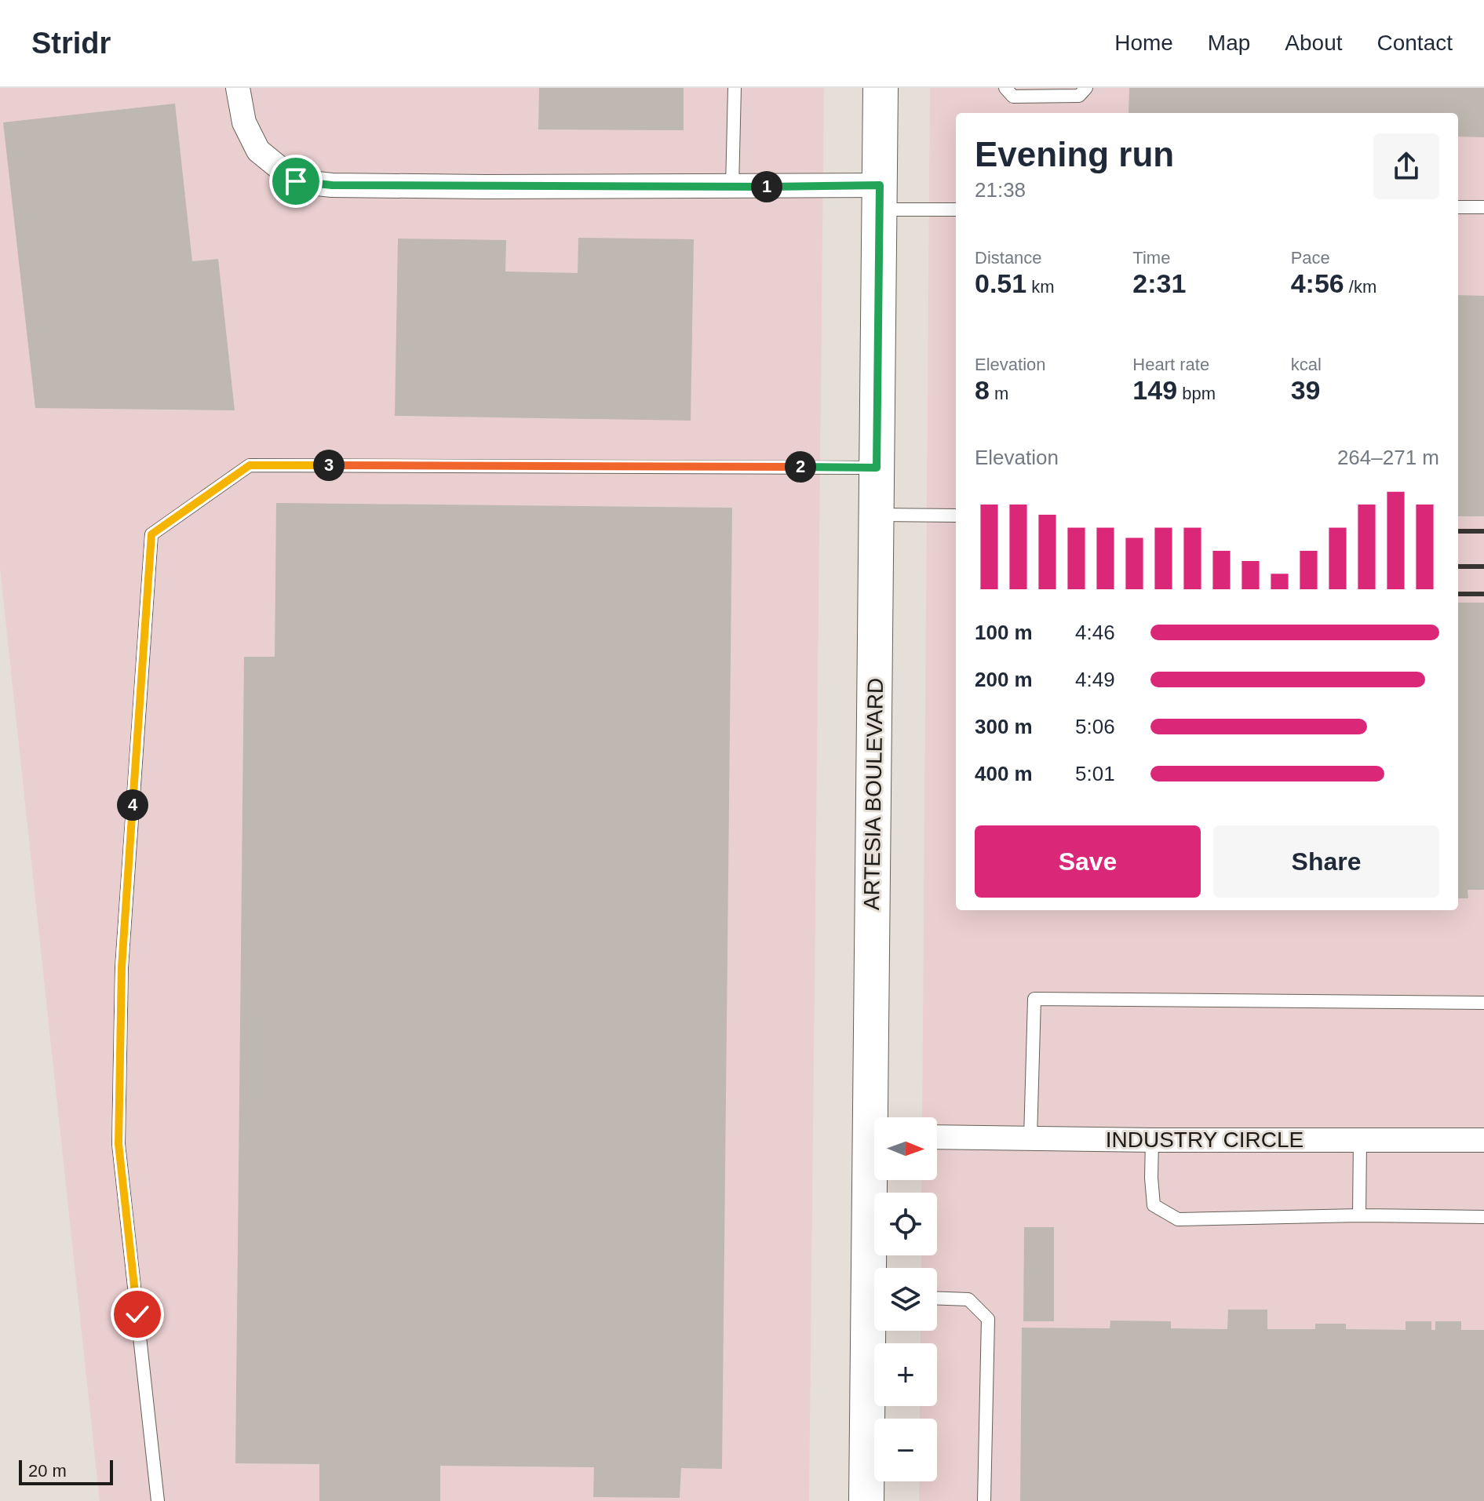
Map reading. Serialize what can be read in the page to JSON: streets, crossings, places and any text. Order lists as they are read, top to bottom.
{
  "streets": {
    "main road": ["ARTESIA BOULEVARD"],
    "street": ["INDUSTRY CIRCLE"]
  },
  "scale_bar": "20 m",
  "north": "right",
  "page": {
    "header": "Stridr",
    "nav": [
      "Home",
      "Map",
      "About",
      "Contact"
    ],
    "heading": ["Evening run", "21:38"],
    "pins": [
      "1",
      "3",
      "2",
      "4"
    ],
    "stats": [
      ["Distance", "0.51 km"],
      ["Time", "2:31"],
      ["Pace", "4:56 /km"],
      ["Elevation", "8 m"],
      ["Heart rate", "149 bpm"],
      ["kcal", "39"]
    ],
    "chart": ["Elevation", "264–271 m"],
    "list": [
      {
        "name": "100 m",
        "note": "4:46"
      },
      {
        "name": "200 m",
        "note": "4:49"
      },
      {
        "name": "300 m",
        "note": "5:06"
      },
      {
        "name": "400 m",
        "note": "5:01"
      }
    ],
    "buttons": ["Save", "Share"],
    "map_buttons": ["+", "−"],
    "scale": "20 m"
  }
}
